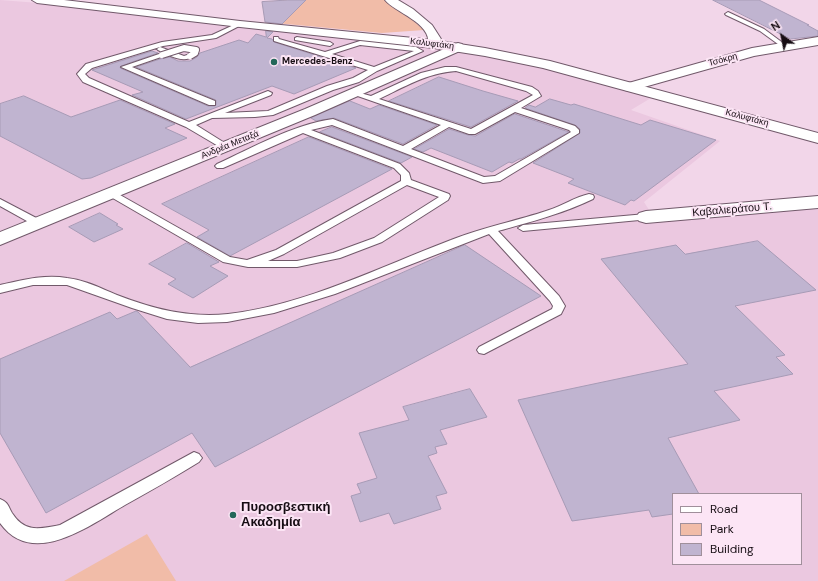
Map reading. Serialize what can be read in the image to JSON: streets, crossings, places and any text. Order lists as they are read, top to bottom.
{
  "streets": {
    "street": [
      "Καλυφτάκη",
      "Τσόκρη",
      "Ανδρέα Μεταξά",
      "Καβαλιεράτου Τ."
    ]
  },
  "crossings": [
    ["Καλυφτάκη", "Τσόκρη"],
    ["Καλυφτάκη", "Ανδρέα Μεταξά"]
  ],
  "places": ["Mercedes-Benz", "Πυροσβεστική Ακαδημία"],
  "legend": ["Road", "Park", "Building"],
  "north": "top left"
}
